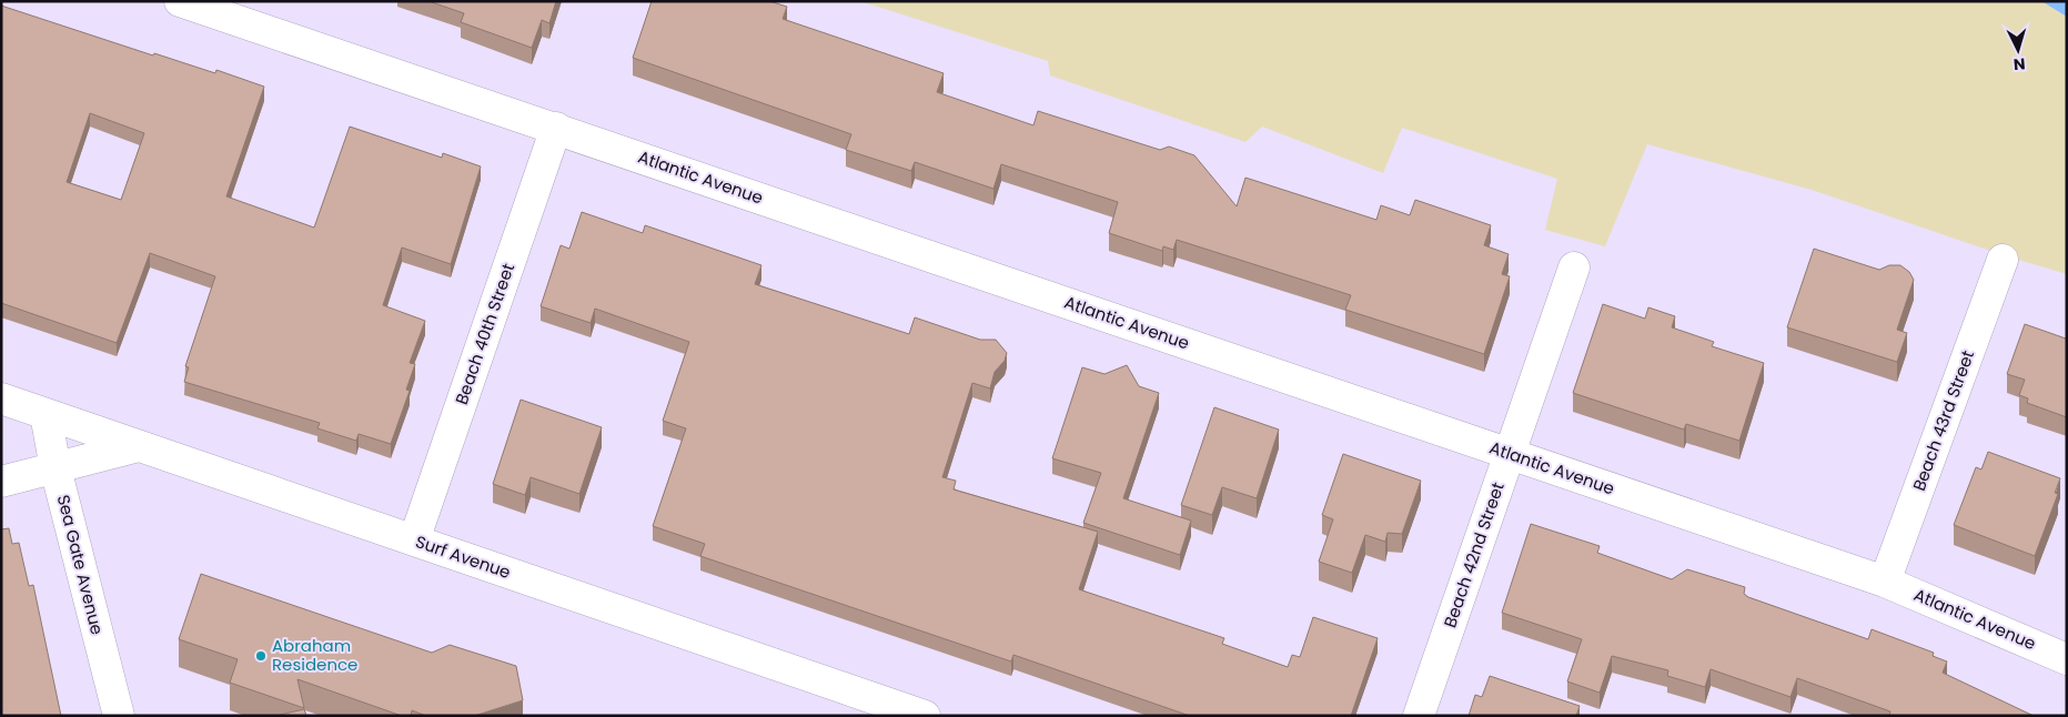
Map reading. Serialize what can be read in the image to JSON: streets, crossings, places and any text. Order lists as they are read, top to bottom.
{
  "streets": {
    "street": [
      "Atlantic Avenue",
      "Beach 40th Street",
      "Beach 43rd Street",
      "Beach 42nd Street",
      "Surf Avenue",
      "Sea Gate Avenue"
    ]
  },
  "crossings": [
    ["Atlantic Avenue", "Beach 40th Street"],
    ["Atlantic Avenue", "Beach 43rd Street"],
    ["Atlantic Avenue", "Beach 42nd Street"],
    ["Beach 40th Street", "Surf Avenue"],
    ["Surf Avenue", "Sea Gate Avenue"]
  ],
  "places": ["Abraham Residence"],
  "north": "bottom"
}
